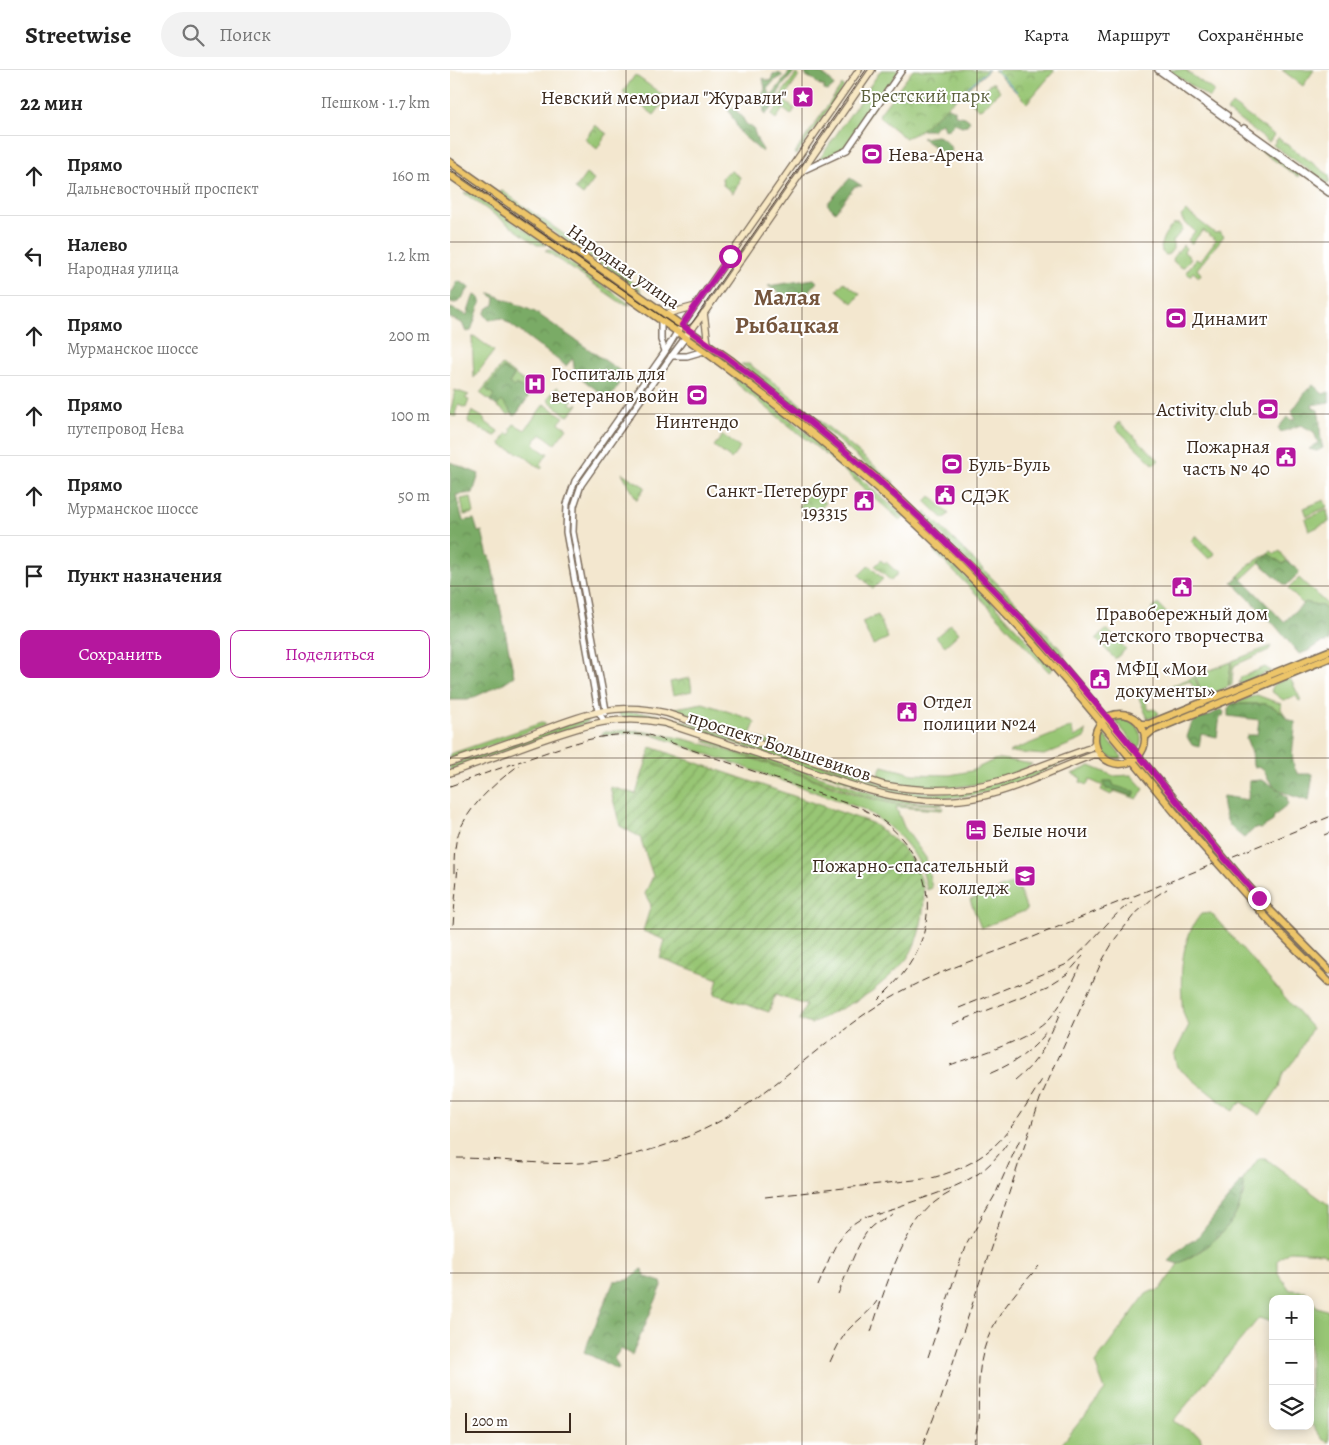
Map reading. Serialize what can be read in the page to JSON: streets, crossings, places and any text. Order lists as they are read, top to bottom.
{
  "streets": {
    "main road": ["Народная улица", "проспект Большевиков"]
  },
  "districts": ["Малая Рыбацкая"],
  "parks": ["Брестский парк"],
  "places": {
    "place": ["Невский мемориал \"Журавли\""],
    "sports": [
      "Нева-Арена",
      "Динамит",
      "Нинтендо",
      "Activity club",
      "Буль-Буль"
    ],
    "hospital": ["Госпиталь для ветеранов войн"],
    "public building": [
      "Пожарная часть № 40",
      "СДЭК",
      "Санкт-Петербург 193315",
      "Правобережный дом детского творчества",
      "МФЦ «Мои документы»",
      "Отдел полиции №24"
    ],
    "hotel": ["Белые ночи"],
    "school or university": ["Пожарно-спасательный колледж"]
  },
  "scale_bar": "200 m",
  "page": {
    "header": "Streetwise",
    "search": "Поиск",
    "nav": ["Карта", "Маршрут", "Сохранённые"],
    "heading": ["22 мин", "Пешком · 1.7 km"],
    "list": [
      ["Прямо", "Дальневосточный проспект", "160 m"],
      ["Налево", "Народная улица", "1.2 km"],
      ["Прямо", "Мурманское шоссе", "200 m"],
      ["Прямо", "путепровод Нева", "100 m"],
      ["Прямо", "Мурманское шоссе", "50 m"],
      "Пункт назначения"
    ],
    "buttons": ["Сохранить", "Поделиться"],
    "map_buttons": ["+", "−"],
    "scale": "200 m"
  }
}
